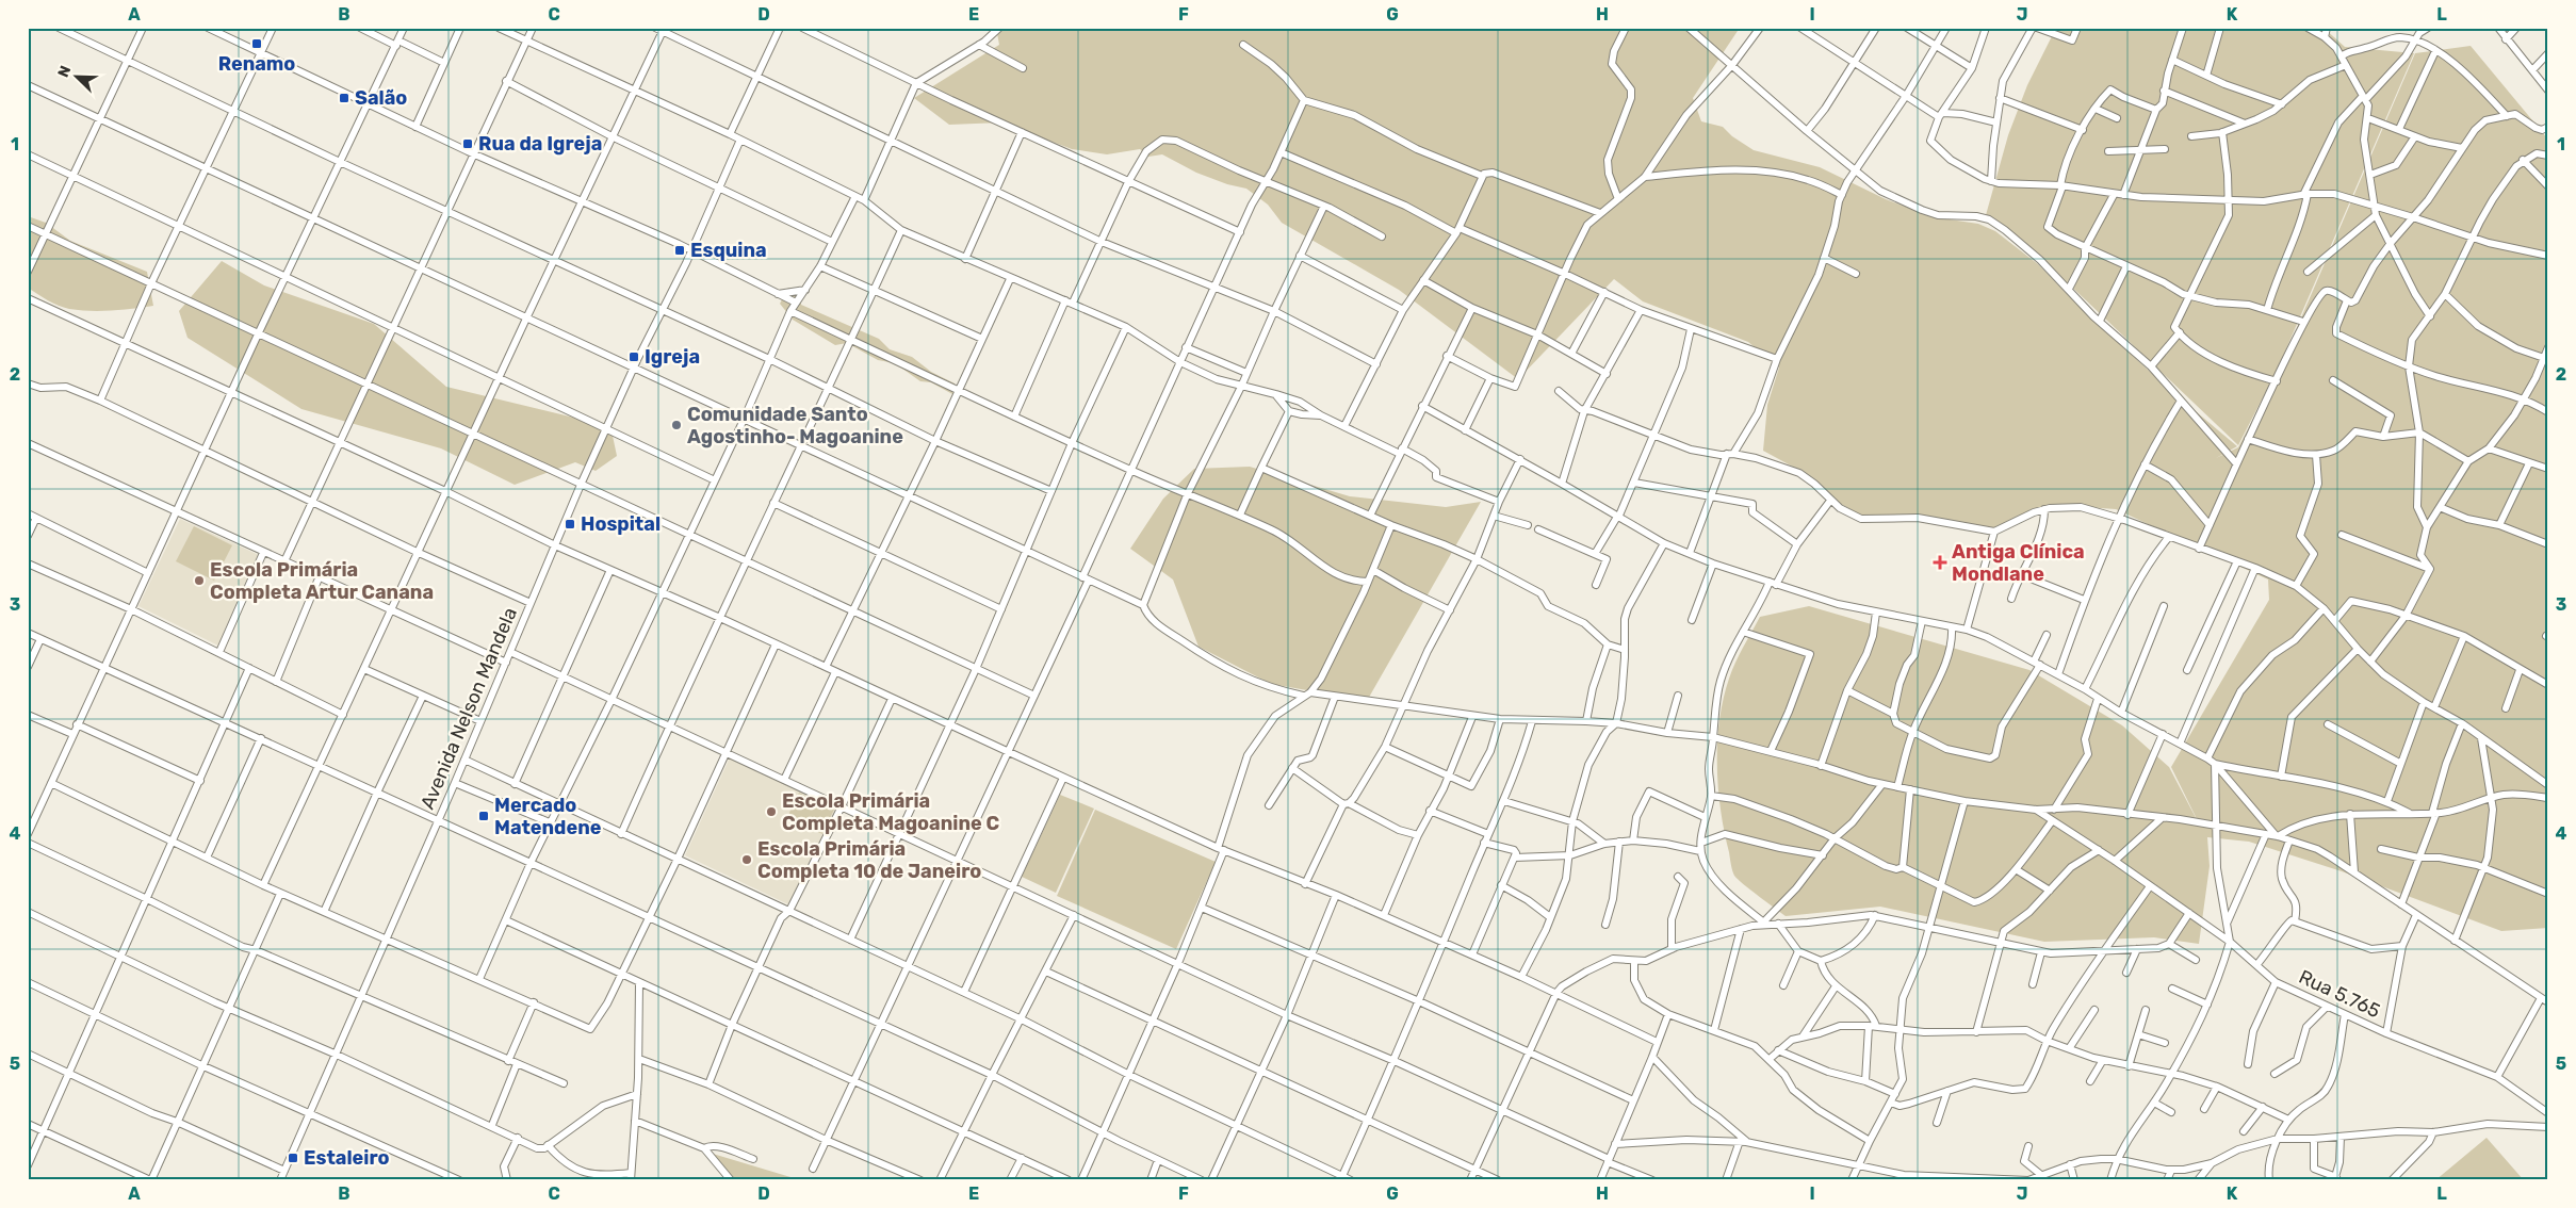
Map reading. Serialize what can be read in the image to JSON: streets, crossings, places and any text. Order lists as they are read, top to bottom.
{
  "streets": {
    "street": ["Avenida Nelson Mandela", "Rua 5.765"]
  },
  "places": {
    "transit": [
      "Renamo",
      "Salão",
      "Rua da Igreja",
      "Esquina",
      "Igreja",
      "Hospital",
      "Mercado Matendene",
      "Estaleiro"
    ],
    "other": [
      "Comunidade Santo Agostinho- Magoanine",
      "Escola Primária Completa Artur Canana",
      "Escola Primária Completa Magoanine C",
      "Escola Primária Completa 10 de Janeiro"
    ],
    "health": ["Antiga Clínica Mondlane"]
  },
  "north": "top left",
  "grid": {
    "columns": [
      "A",
      "B",
      "C",
      "D",
      "E",
      "F",
      "G",
      "H",
      "I",
      "J",
      "K",
      "L"
    ],
    "rows": [
      "1",
      "2",
      "3",
      "4",
      "5"
    ]
  }
}
